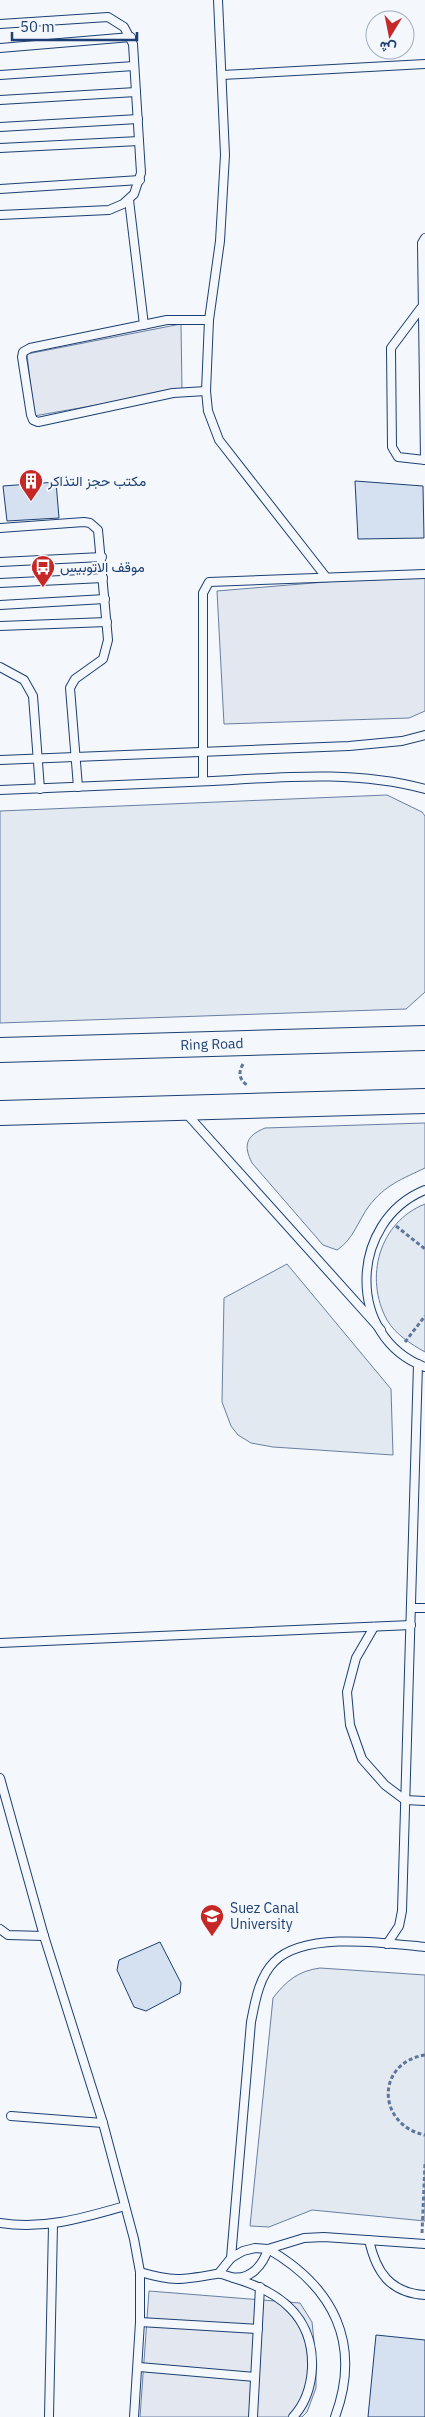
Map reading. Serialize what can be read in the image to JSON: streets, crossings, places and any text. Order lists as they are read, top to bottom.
{
  "streets": {
    "main road": ["Ring Road"]
  },
  "places": {
    "building": ["مكتب حجز التذاكر"],
    "bus stop": ["موقف الاتوبيس"],
    "school or university": ["Suez Canal University"]
  },
  "scale_bar": "50 m",
  "north": "bottom"
}
